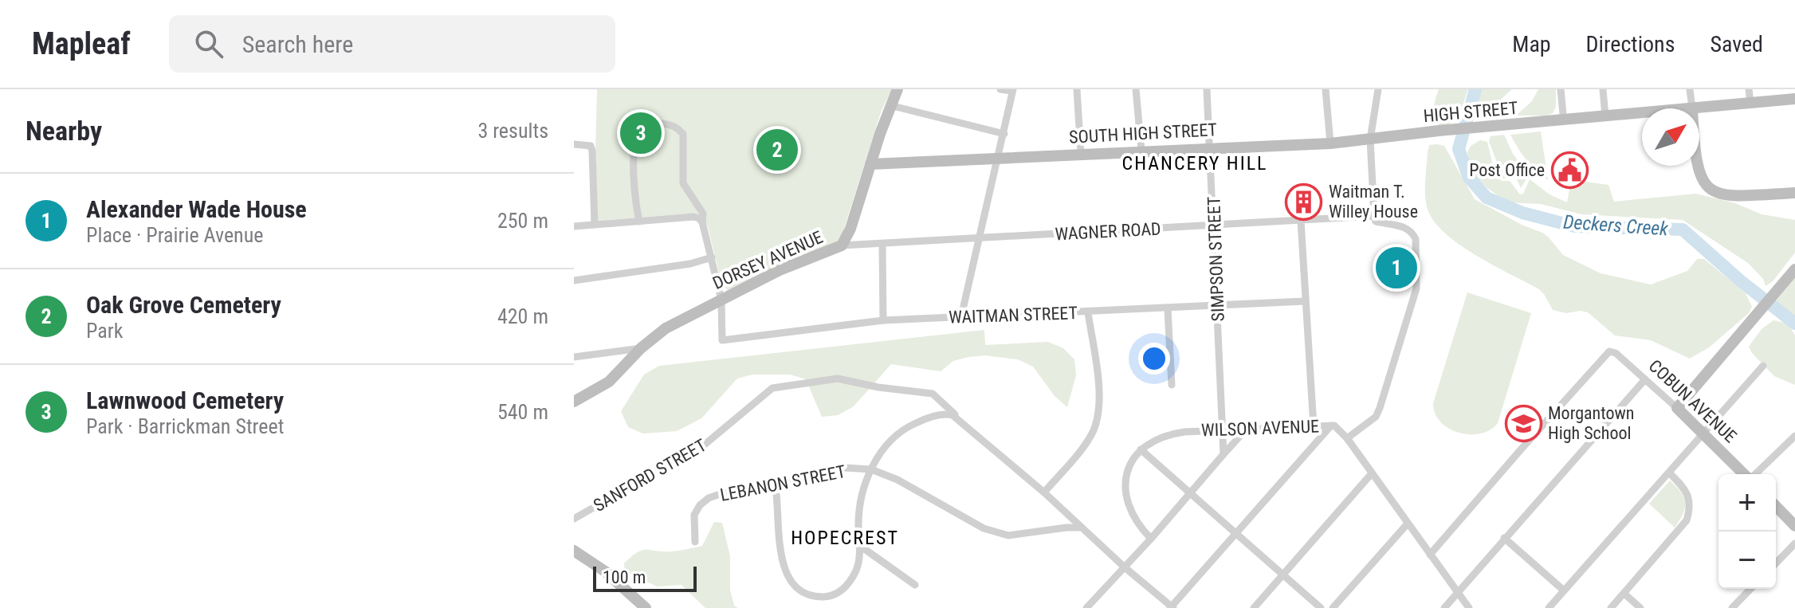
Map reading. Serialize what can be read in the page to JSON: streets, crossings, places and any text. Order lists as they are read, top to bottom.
{
  "streets": {
    "street": [
      "HIGH STREET",
      "SOUTH HIGH STREET",
      "WAGNER ROAD",
      "SIMPSON STREET",
      "DORSEY AVENUE",
      "WAITMAN STREET",
      "COBUN AVENUE",
      "WILSON AVENUE",
      "SANFORD STREET",
      "LEBANON STREET"
    ]
  },
  "crossings": [
    ["HIGH STREET", "SOUTH HIGH STREET"],
    ["SOUTH HIGH STREET", "SIMPSON STREET"],
    ["SOUTH HIGH STREET", "DORSEY AVENUE"],
    ["WAGNER ROAD", "SIMPSON STREET"],
    ["WAGNER ROAD", "DORSEY AVENUE"],
    ["SIMPSON STREET", "WAITMAN STREET"],
    ["SIMPSON STREET", "WILSON AVENUE"],
    ["DORSEY AVENUE", "WAITMAN STREET"],
    ["COBUN AVENUE", "WILSON AVENUE"],
    ["SANFORD STREET", "LEBANON STREET"]
  ],
  "districts": ["CHANCERY HILL", "HOPECREST"],
  "water": ["Deckers Creek"],
  "places": {
    "public building": ["Post Office"],
    "building": ["Waitman T. Willey House"],
    "school or university": ["Morgantown High School"]
  },
  "scale_bar": "100 m",
  "north": "top right",
  "page": {
    "header": "Mapleaf",
    "search": "Search here",
    "nav": ["Map", "Directions", "Saved"],
    "heading": ["Nearby", "3 results"],
    "pins": ["3", "2", "1"],
    "list": [
      {
        "mark": "1",
        "name": "Alexander Wade House",
        "note": "Place · Prairie Avenue",
        "value": "250 m"
      },
      {
        "mark": "2",
        "name": "Oak Grove Cemetery",
        "note": "Park",
        "value": "420 m"
      },
      {
        "mark": "3",
        "name": "Lawnwood Cemetery",
        "note": "Park · Barrickman Street",
        "value": "540 m"
      }
    ],
    "map_buttons": ["+", "−"],
    "scale": "100 m"
  }
}
